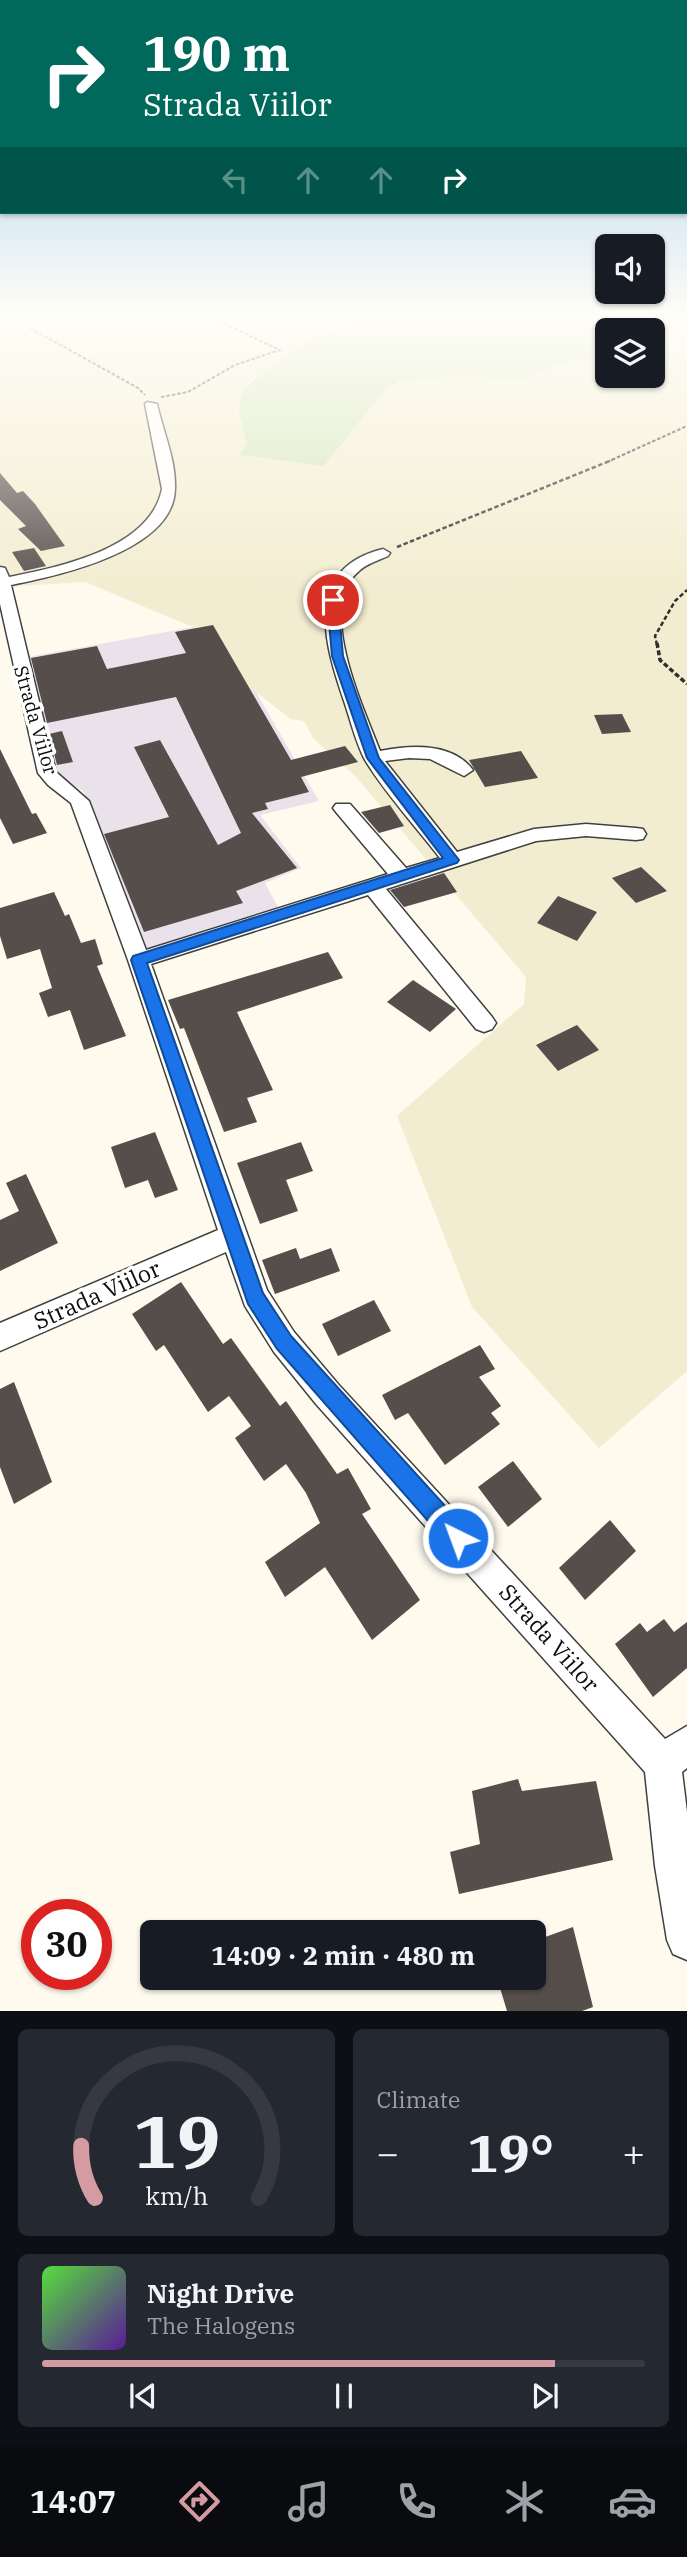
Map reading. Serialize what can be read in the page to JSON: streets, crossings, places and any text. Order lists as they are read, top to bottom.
{
  "streets": {
    "street": ["Strada Viilor"]
  },
  "page": {
    "turn": ["190 m", "Strada Viilor"],
    "limit": "30",
    "trip": "14:09 · 2 min · 480 m",
    "tile": "Climate",
    "heat": ["−", "19°", "+"],
    "song": ["Night Drive", "The Halogens"],
    "tabs": "14:07",
    "gauge": ["19", "km/h"]
  }
}
